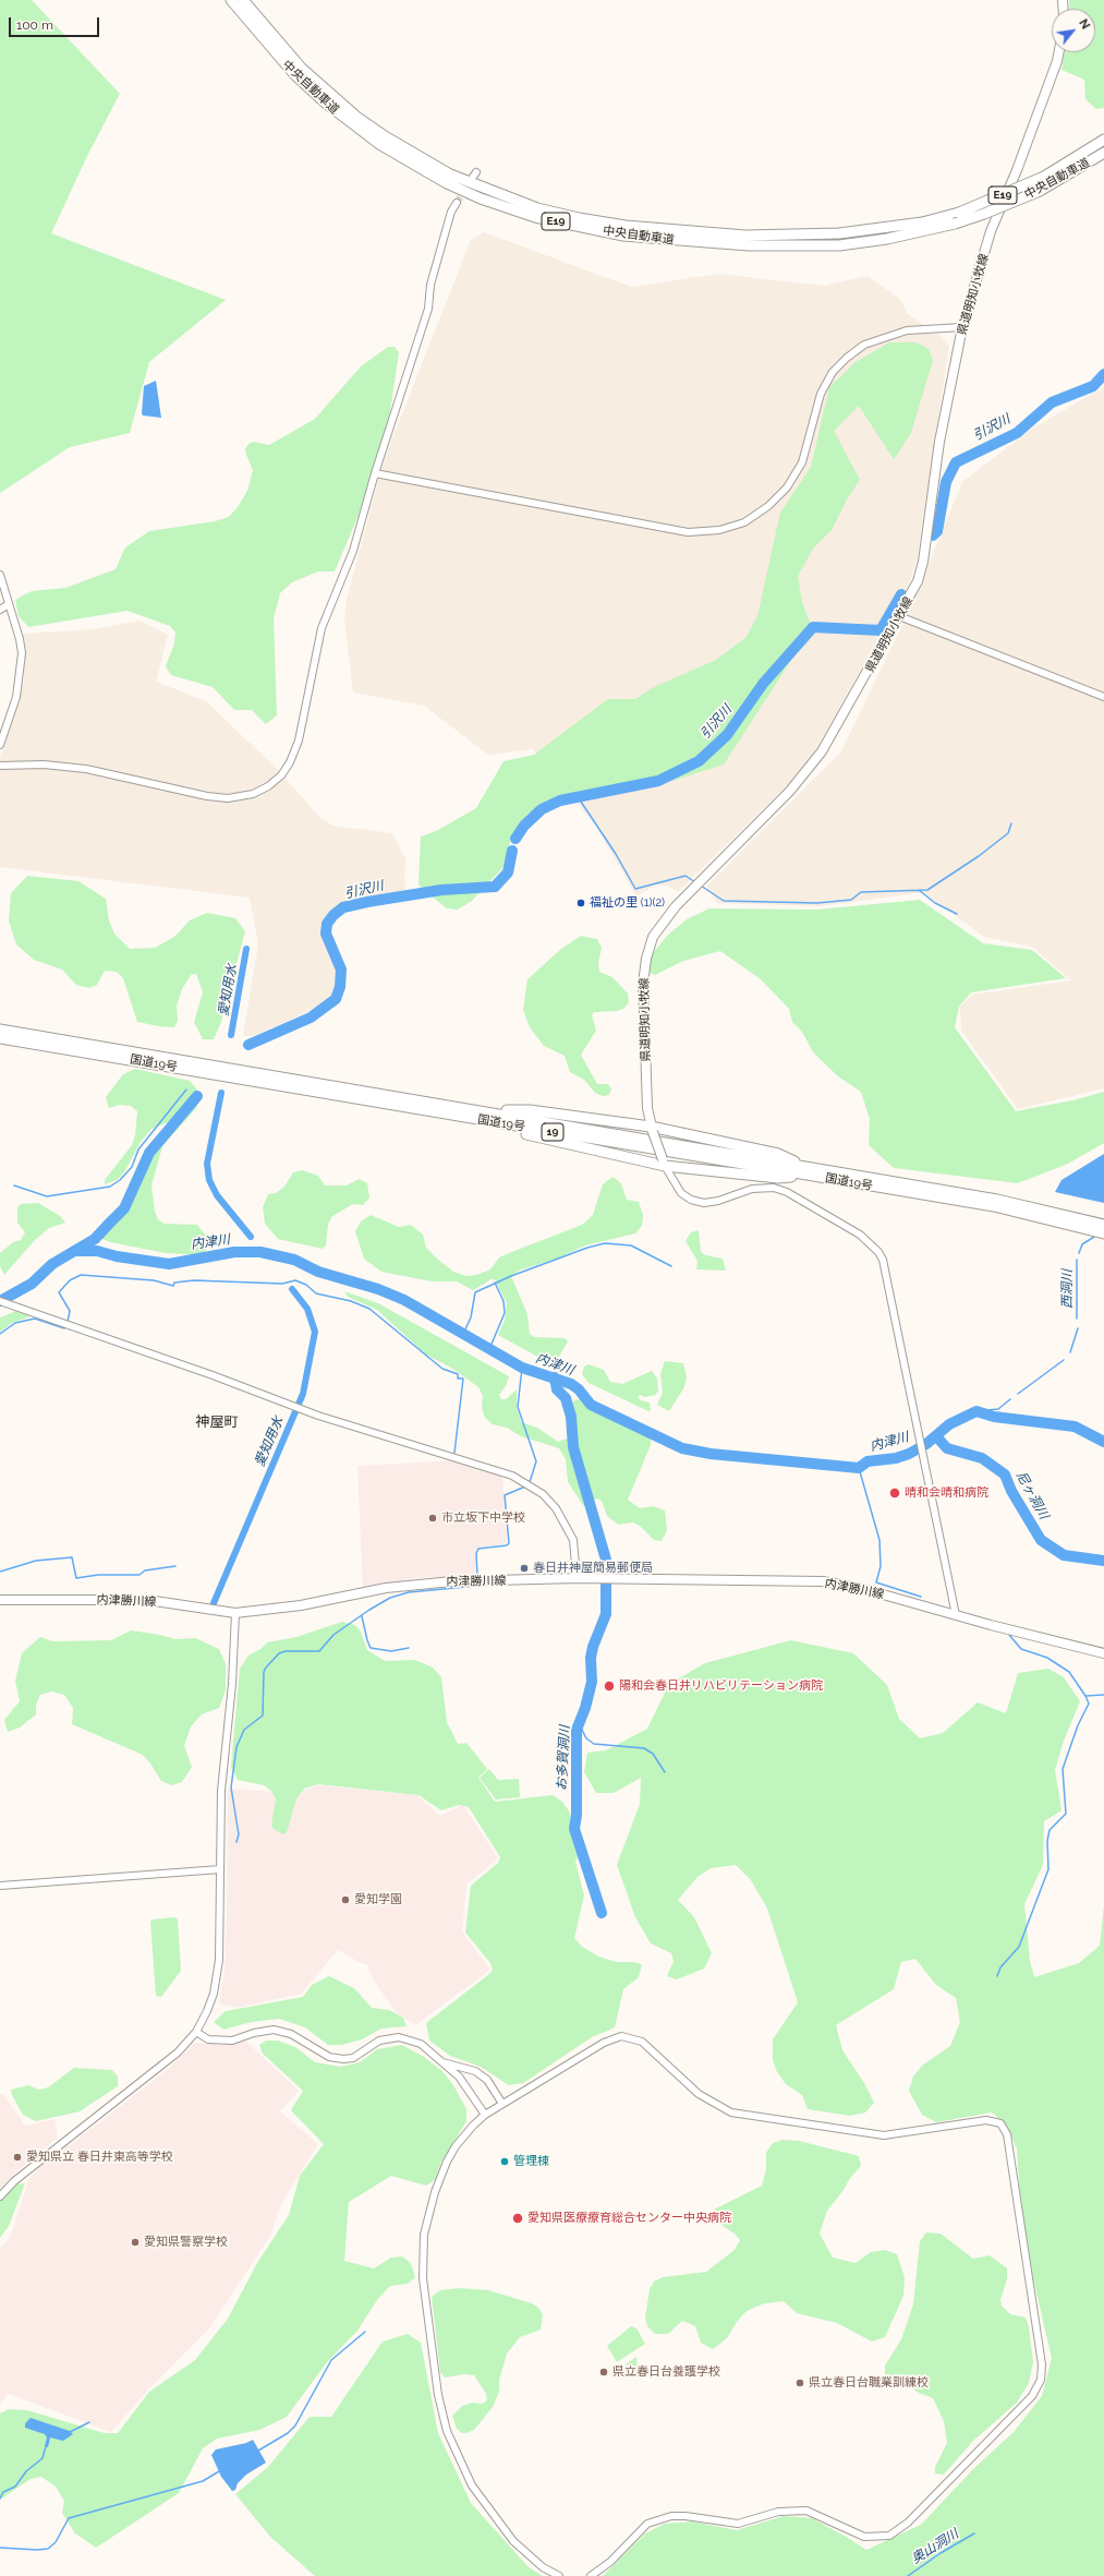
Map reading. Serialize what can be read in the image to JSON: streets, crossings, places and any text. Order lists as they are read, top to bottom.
{
  "streets": {
    "highway": [
      "中央自動車道",
      "E19",
      "国道19号",
      "19"
    ],
    "main road": ["県道明知小牧線", "内津勝川線"]
  },
  "districts": ["神屋町"],
  "water": [
    "引沢川",
    "愛知用水",
    "内津川",
    "西洞川",
    "尼ヶ洞川",
    "お多賀洞川",
    "奥山洞川"
  ],
  "places": [
    "福祉の里 (1)(2)",
    "晴和会晴和病院",
    "市立坂下中学校",
    "春日井神屋簡易郵便局",
    "陽和会春日井リハビリテーション病院",
    "愛知学園",
    "愛知県立 春日井東高等学校",
    "管理棟",
    "愛知県医療療育総合センター中央病院",
    "愛知県警察学校",
    "県立春日台養護学校",
    "県立春日台職業訓練校"
  ],
  "scale_bar": "100 m",
  "north": "top right"
}
